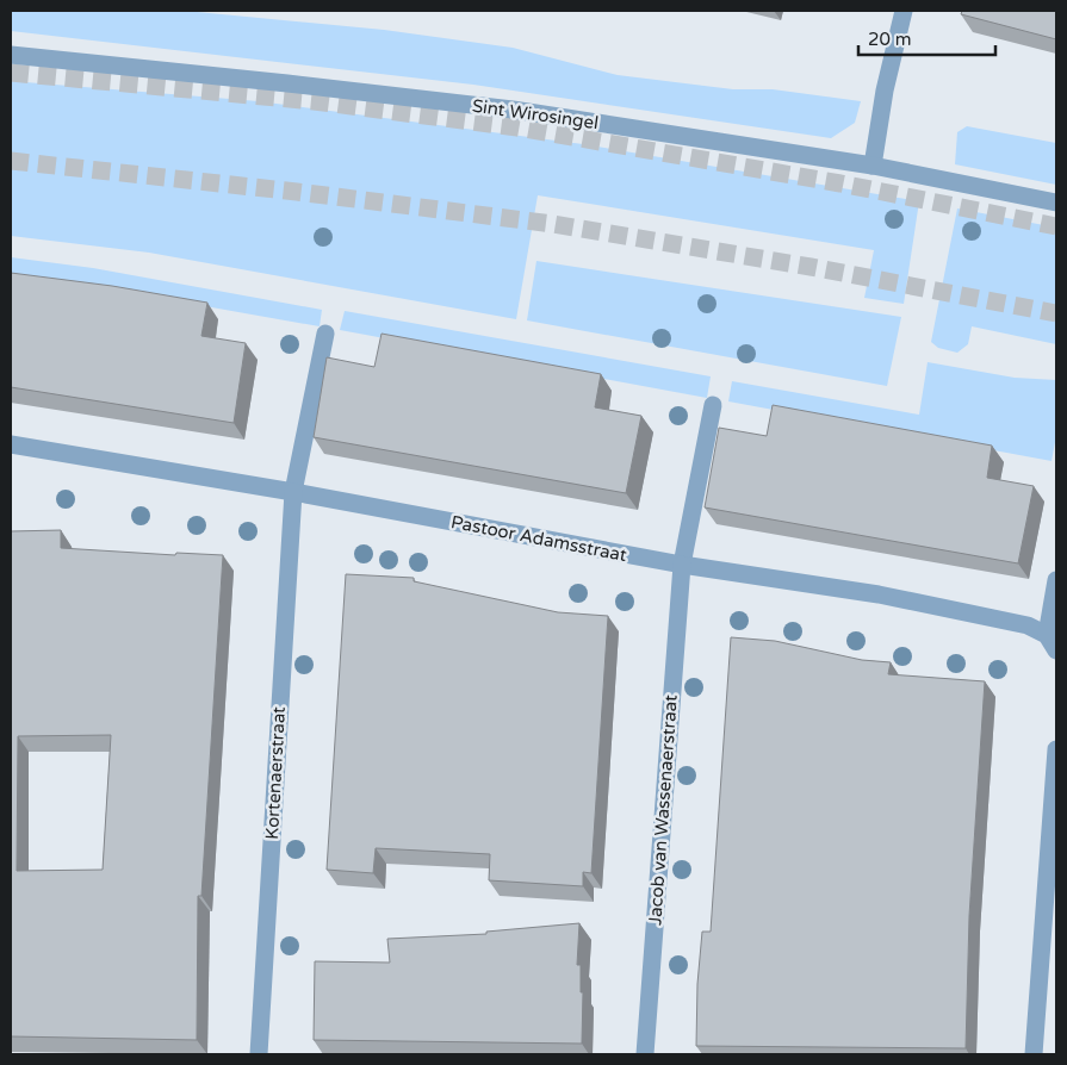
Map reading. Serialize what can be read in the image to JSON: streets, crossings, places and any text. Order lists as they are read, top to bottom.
{
  "streets": {
    "street": [
      "Sint Wirosingel",
      "Pastoor Adamsstraat",
      "Kortenaerstraat",
      "Jacob van Wassenaerstraat"
    ]
  },
  "crossings": [
    ["Pastoor Adamsstraat", "Kortenaerstraat"],
    ["Pastoor Adamsstraat", "Jacob van Wassenaerstraat"]
  ],
  "scale_bar": "20 m"
}
